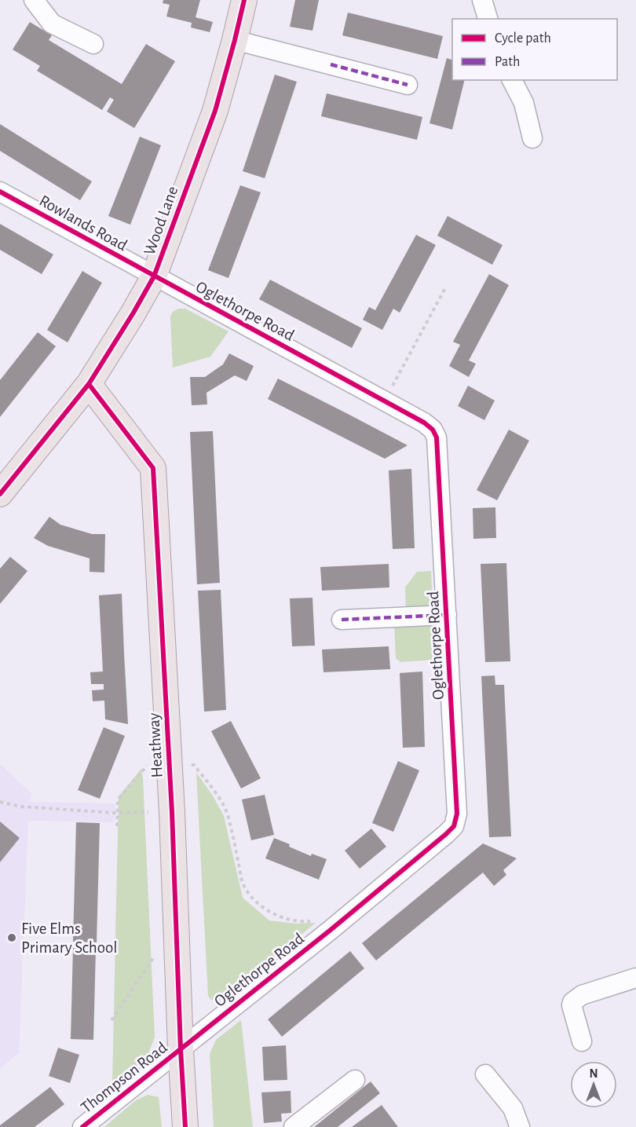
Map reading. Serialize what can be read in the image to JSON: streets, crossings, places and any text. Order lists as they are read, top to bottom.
{
  "streets": {
    "main road": ["Wood Lane", "Heathway"],
    "street": ["Rowlands Road", "Oglethorpe Road", "Thompson Road"]
  },
  "crossings": [
    ["Wood Lane", "Rowlands Road"],
    ["Wood Lane", "Oglethorpe Road"],
    ["Wood Lane", "Heathway"],
    ["Rowlands Road", "Oglethorpe Road"],
    ["Oglethorpe Road", "Heathway"],
    ["Oglethorpe Road", "Thompson Road"],
    ["Heathway", "Thompson Road"]
  ],
  "places": ["Five Elms Primary School"],
  "legend": ["Cycle path", "Path"],
  "north": "top"
}
